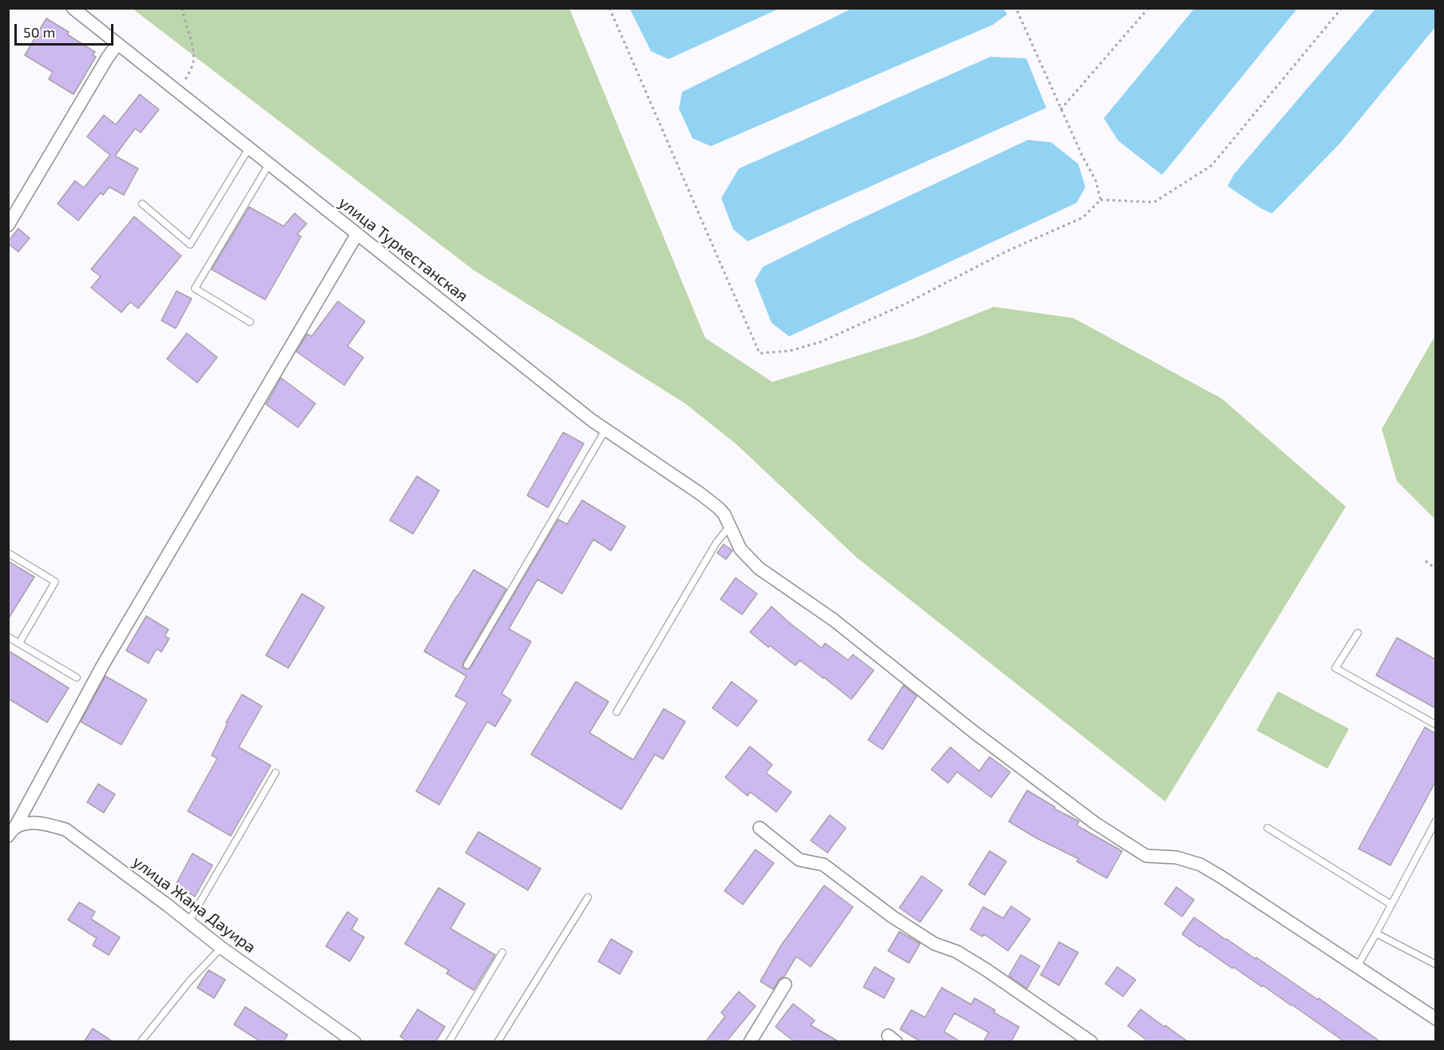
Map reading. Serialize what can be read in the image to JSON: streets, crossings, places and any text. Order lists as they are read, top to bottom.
{
  "streets": {
    "street": ["улица Туркестанская", "улица Жана Дауира"]
  },
  "scale_bar": "50 m"
}
